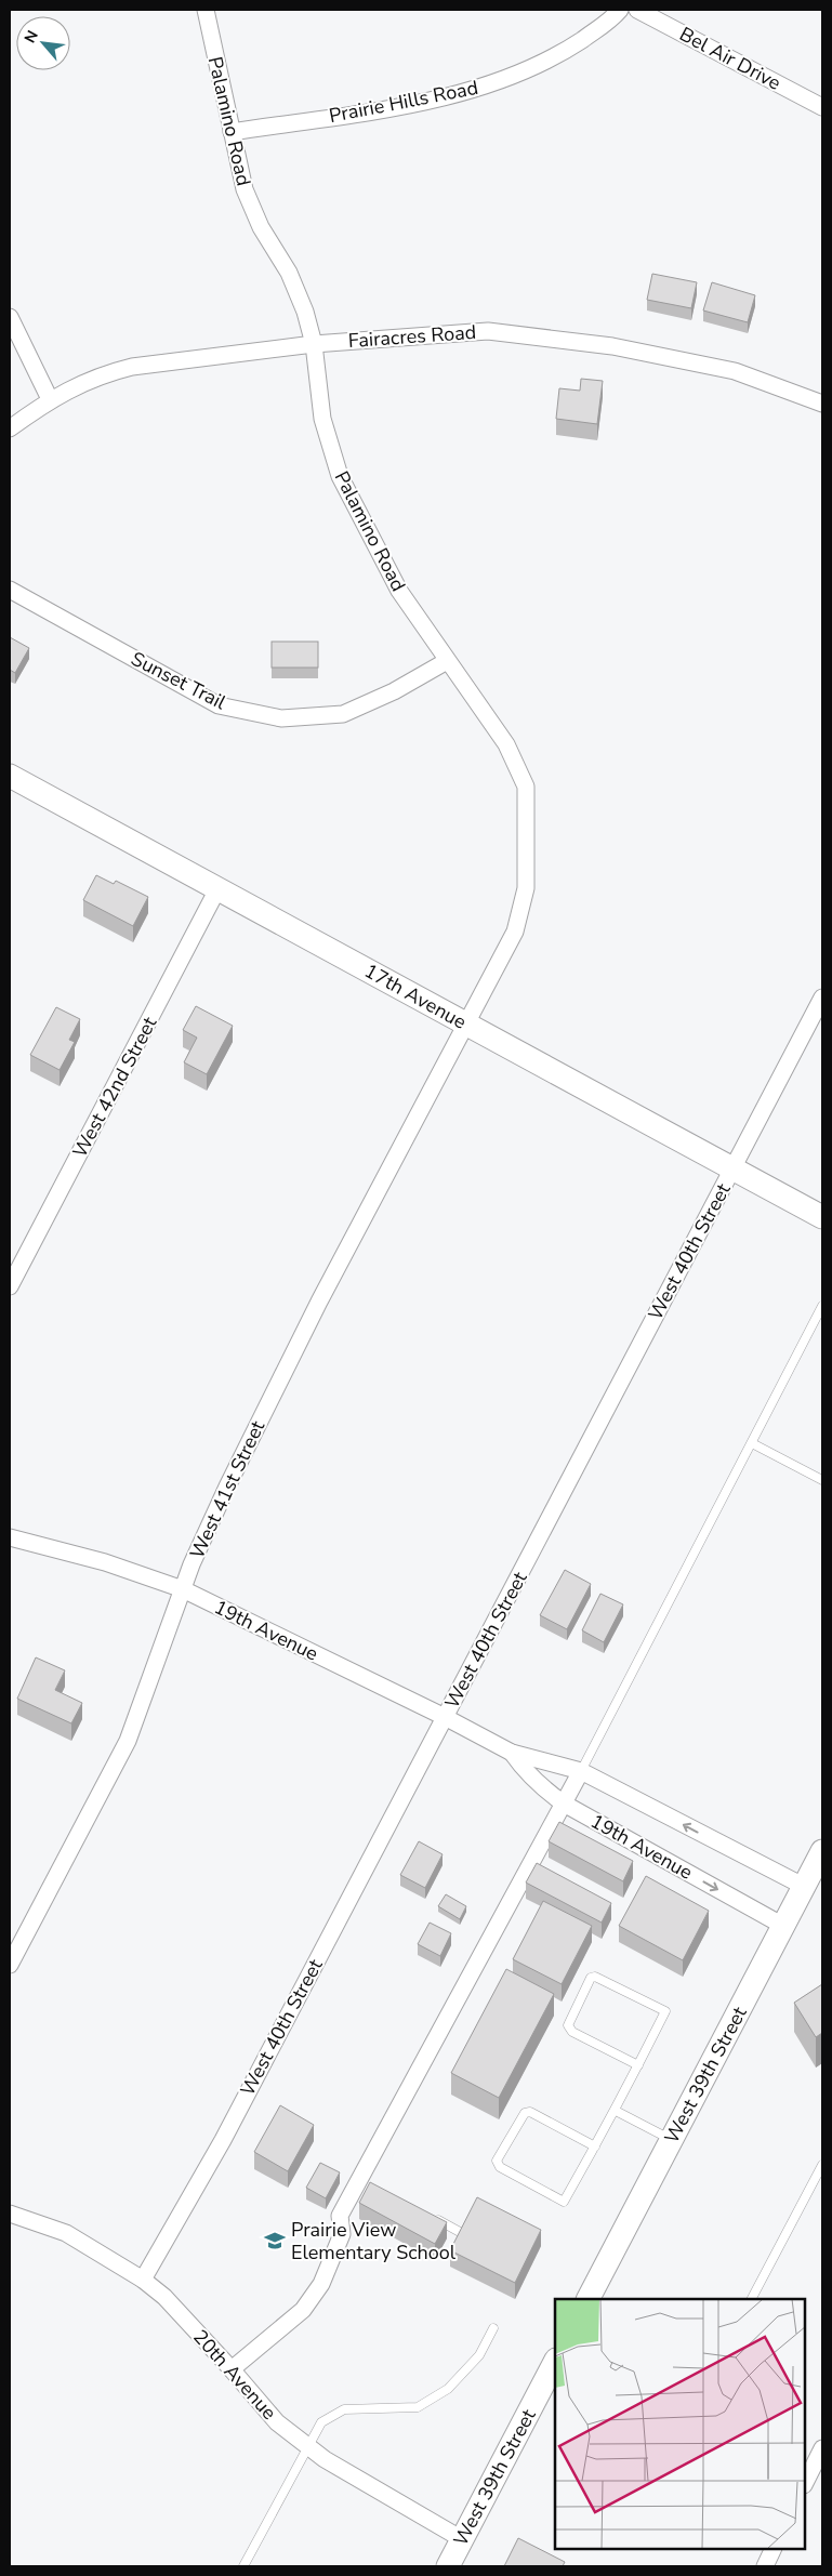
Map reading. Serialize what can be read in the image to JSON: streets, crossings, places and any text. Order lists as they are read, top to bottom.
{
  "streets": {
    "main road": ["17th Avenue", "West 39th Street"],
    "street": [
      "Bel Air Drive",
      "Prairie Hills Road",
      "Palamino Road",
      "Fairacres Road",
      "Sunset Trail",
      "West 42nd Street",
      "West 40th Street",
      "West 41st Street",
      "19th Avenue",
      "20th Avenue"
    ]
  },
  "crossings": [
    ["Prairie Hills Road", "Palamino Road"],
    ["Palamino Road", "Fairacres Road"],
    ["Palamino Road", "Sunset Trail"],
    ["Palamino Road", "17th Avenue"],
    ["Palamino Road", "West 41st Street"],
    ["17th Avenue", "West 42nd Street"],
    ["17th Avenue", "West 40th Street"],
    ["17th Avenue", "West 41st Street"],
    ["West 40th Street", "19th Avenue"],
    ["West 40th Street", "20th Avenue"],
    ["West 41st Street", "19th Avenue"],
    ["19th Avenue", "West 39th Street"],
    ["West 39th Street", "20th Avenue"]
  ],
  "places": {
    "school or university": ["Prairie View Elementary School"]
  },
  "north": "top left"
}
